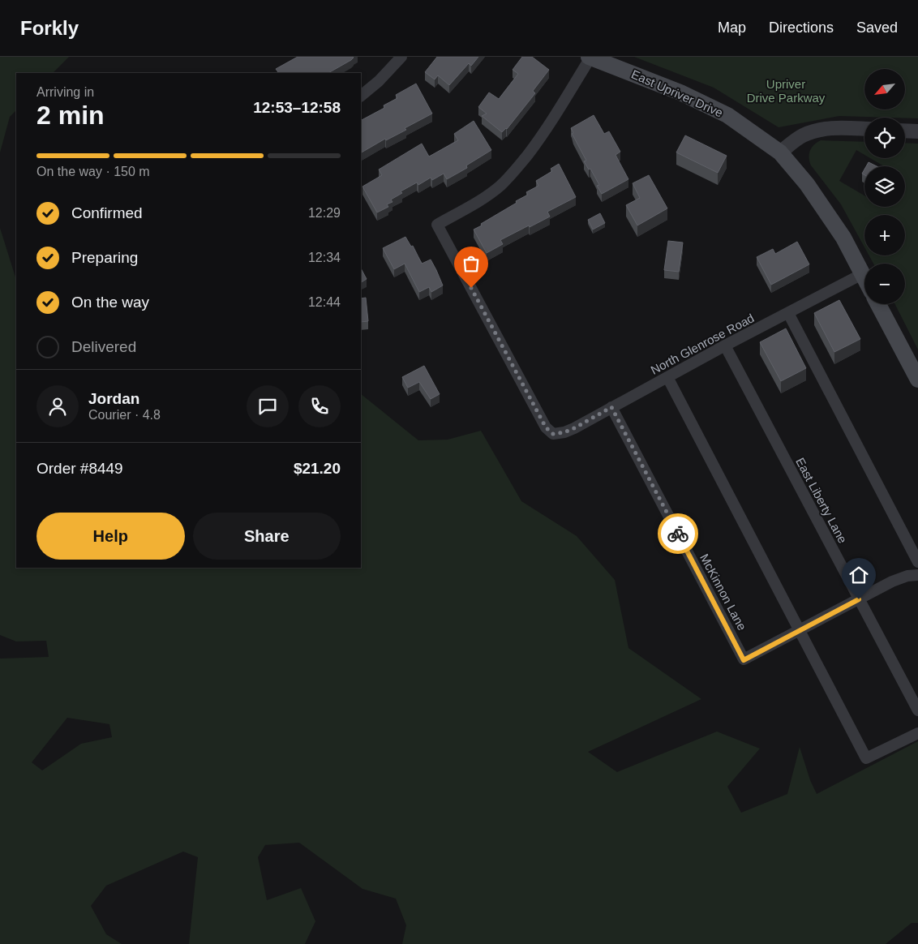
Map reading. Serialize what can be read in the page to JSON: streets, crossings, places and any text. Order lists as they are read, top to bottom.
{
  "streets": {
    "main road": ["East Upriver Drive"],
    "street": ["North Glenrose Road", "East Liberty Lane", "McKinnon Lane"]
  },
  "crossings": [
    ["East Upriver Drive", "North Glenrose Road"],
    ["North Glenrose Road", "East Liberty Lane"],
    ["North Glenrose Road", "McKinnon Lane"]
  ],
  "parks": ["Upriver Drive Parkway"],
  "north": "bottom left",
  "page": {
    "header": "Forkly",
    "nav": ["Map", "Directions", "Saved"],
    "map_buttons": ["+", "−"],
    "heading": ["2 min", "Arriving in", "12:53–12:58"],
    "panel": [
      "Jordan",
      "Courier · 4.8",
      "Order #8449",
      "$21.20"
    ],
    "bar": "On the way · 150 m",
    "list": [
      ["Confirmed", "12:29"],
      ["Preparing", "12:34"],
      ["On the way", "12:44"],
      "Delivered"
    ],
    "buttons": ["Help", "Share"]
  }
}
